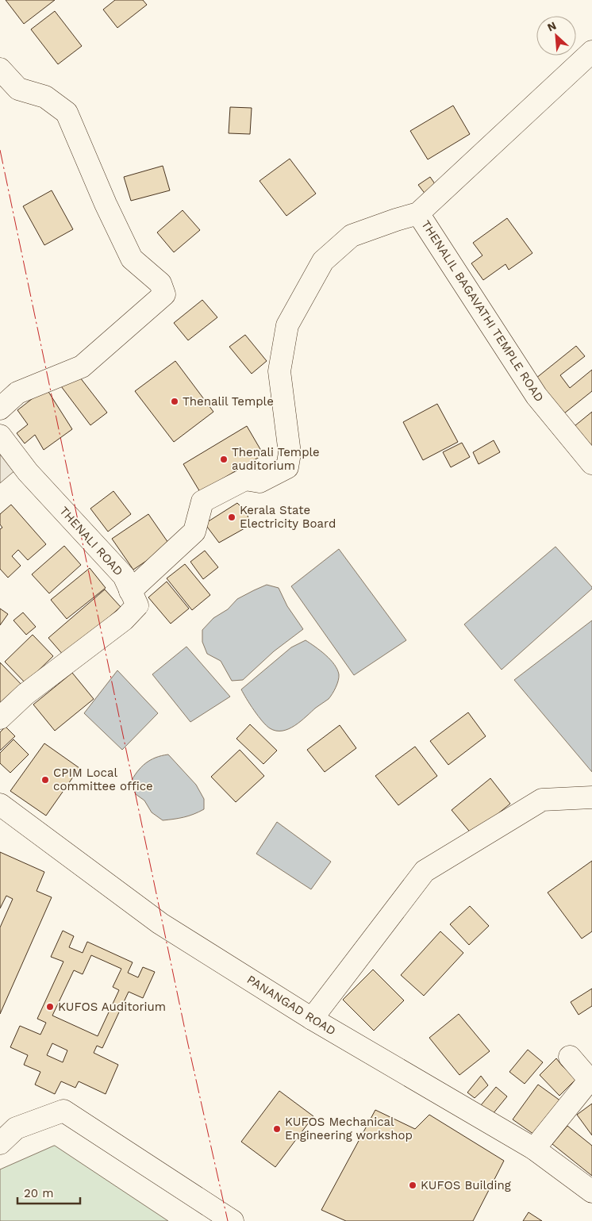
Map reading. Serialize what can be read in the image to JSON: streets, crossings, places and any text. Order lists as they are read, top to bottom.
{
  "streets": {
    "street": ["THENALIL BAGAVATHI TEMPLE ROAD", "THENALI ROAD", "PANANGAD ROAD"]
  },
  "places": [
    "Thenalil Temple",
    "Thenali Temple auditorium",
    "Kerala State Electricity Board",
    "CPIM Local committee office",
    "KUFOS Auditorium",
    "KUFOS Mechanical Engineering workshop",
    "KUFOS Building"
  ],
  "scale_bar": "20 m",
  "north": "top left"
}
